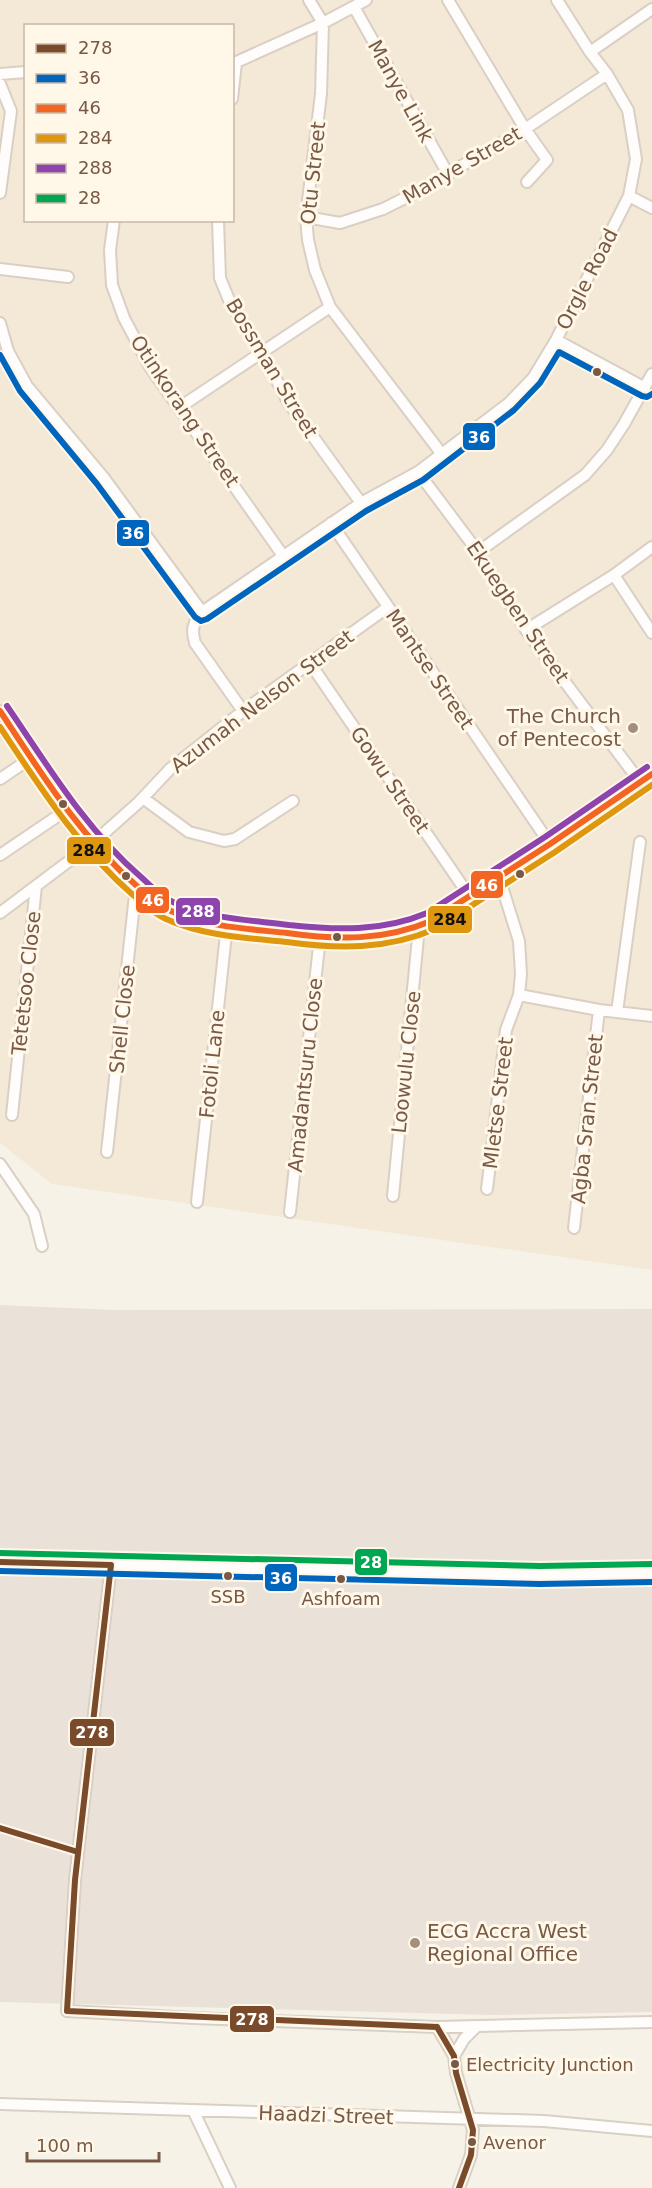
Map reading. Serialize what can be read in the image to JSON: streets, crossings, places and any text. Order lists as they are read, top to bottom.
{
  "streets": {
    "street": [
      "Manye Link",
      "Manye Street",
      "Otu Street",
      "Orgle Road",
      "Bossman Street",
      "Otinkorang Street",
      "Ekuegben Street",
      "Mantse Street",
      "Azumah Nelson Street",
      "Gowu Street",
      "Tetetsoo Close",
      "Shell Close",
      "Loowulu Close",
      "Fotoli Lane",
      "Amadantsuru Close",
      "Mletse Street",
      "Agba Sran Street",
      "Haadzi Street"
    ]
  },
  "crossings": [
    ["Manye Link", "Manye Street"],
    ["Manye Street", "Otu Street"],
    ["Manye Street", "Orgle Road"],
    ["Otu Street", "Orgle Road"],
    ["Orgle Road", "Bossman Street"],
    ["Orgle Road", "Otinkorang Street"],
    ["Orgle Road", "Ekuegben Street"],
    ["Orgle Road", "Mantse Street"],
    ["Mantse Street", "Azumah Nelson Street"],
    ["Azumah Nelson Street", "Gowu Street"],
    ["Azumah Nelson Street", "Tetetsoo Close"]
  ],
  "places": [
    "The Church of Pentecost",
    "SSB",
    "Ashfoam",
    "ECG Accra West Regional Office",
    "Electricity Junction",
    "Avenor"
  ],
  "lines": [
    "transit line 36",
    "transit line 288",
    "transit line 46",
    "transit line 284",
    "transit line 28",
    "transit line 278"
  ],
  "legend": [
    "278",
    "36",
    "46",
    "284",
    "288",
    "28"
  ],
  "scale_bar": "100 m"
}
